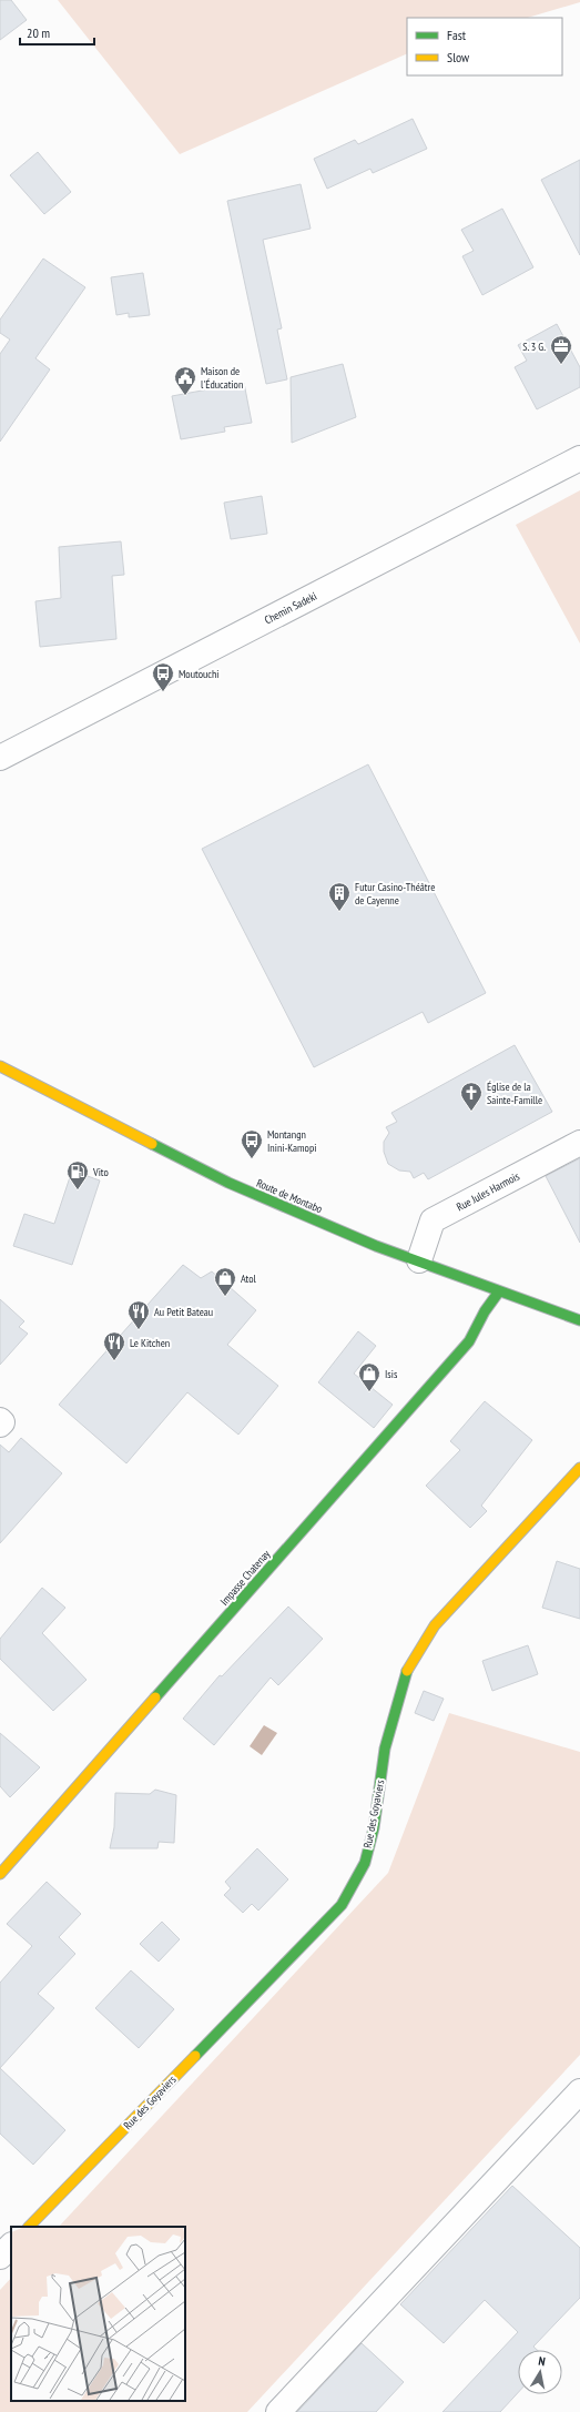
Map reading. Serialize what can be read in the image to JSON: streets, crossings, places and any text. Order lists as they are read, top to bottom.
{
  "streets": {
    "street": [
      "Chemin Sadeki",
      "Rue Jules Harmois",
      "Route de Montabo",
      "Impasse Chatenay",
      "Rue des Goyaviers"
    ]
  },
  "crossings": [
    ["Rue Jules Harmois", "Route de Montabo"],
    ["Route de Montabo", "Impasse Chatenay"]
  ],
  "places": {
    "office": ["S. 3 G."],
    "public building": ["Maison de l'Éducation"],
    "bus stop": ["Moutouchi", "Montangn Inini-Kamopi"],
    "building": ["Futur Casino-Théâtre de Cayenne"],
    "church": ["Église de la Sainte-Famille"],
    "fuel station": ["Vito"],
    "shop": ["Atol", "Isis"],
    "restaurant": ["Au Petit Bateau", "Le Kitchen"]
  },
  "legend": ["Fast", "Slow"],
  "scale_bar": "20 m",
  "north": "top"
}
